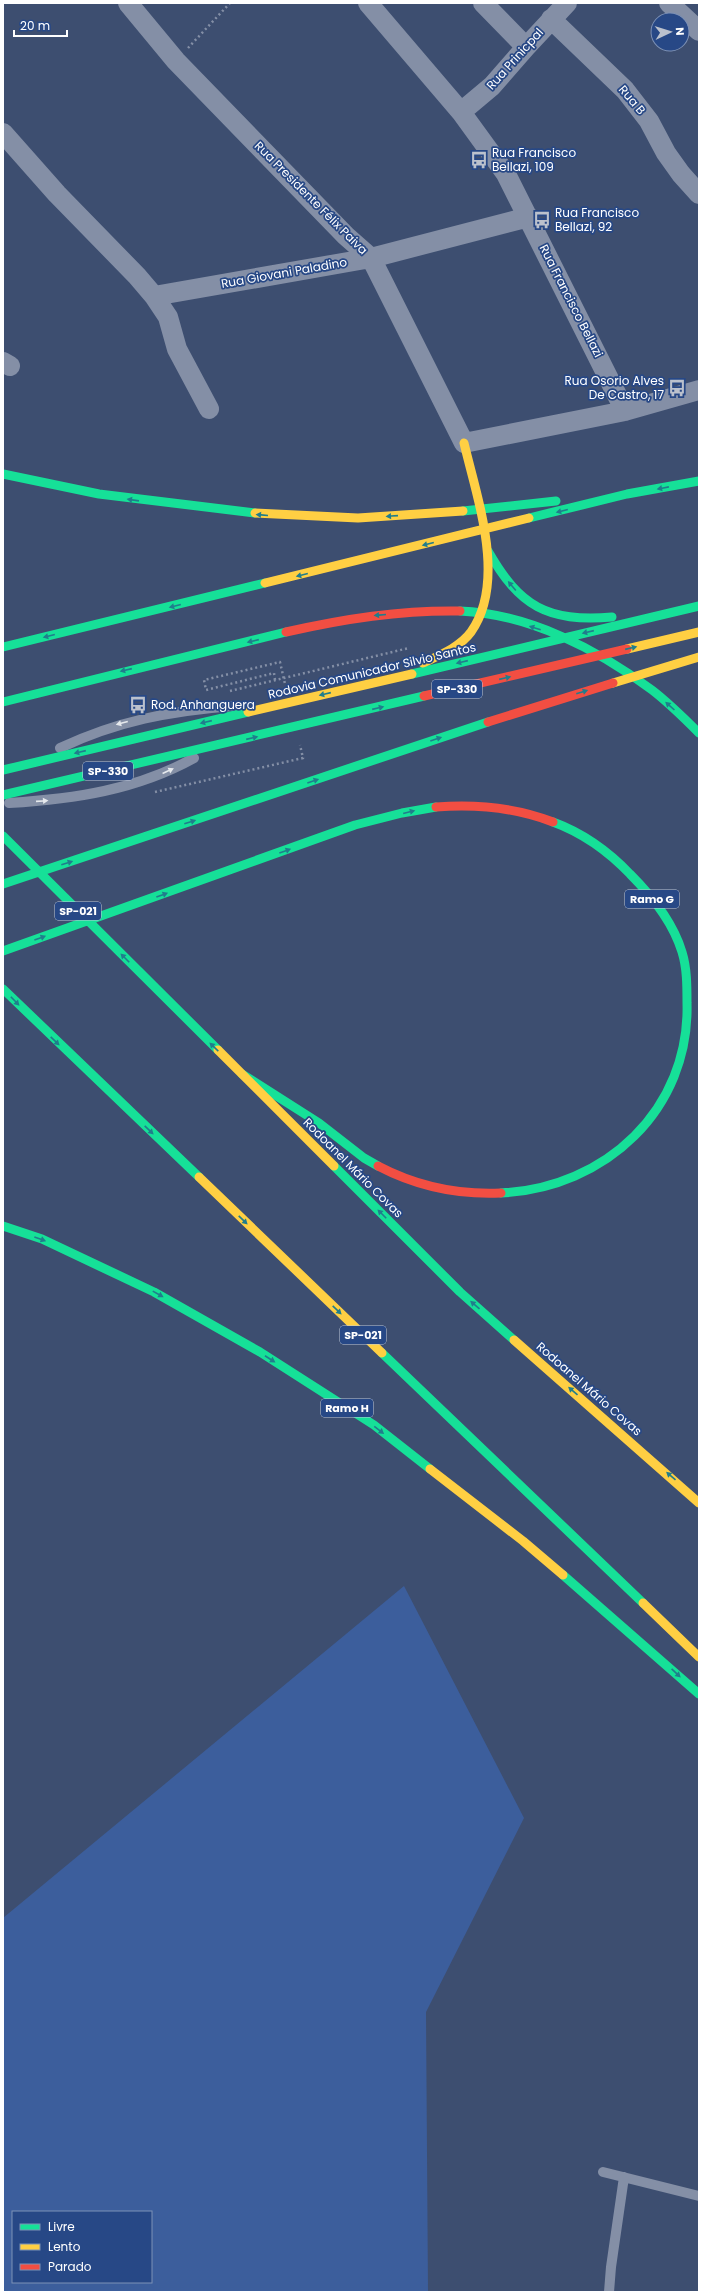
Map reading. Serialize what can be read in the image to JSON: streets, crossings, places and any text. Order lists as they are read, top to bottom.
{
  "streets": {
    "highway": [
      "Rodovia Comunicador Silvio Santos",
      "SP-330",
      "Ramo G",
      "SP-021",
      "Rodoanel Mário Covas",
      "Ramo H"
    ],
    "street": [
      "Rua Prinicpal",
      "Rua B",
      "Rua Presidente Félix Paiva",
      "Rua Giovani Paladino",
      "Rua Francisco Bellazi"
    ]
  },
  "crossings": [
    ["Rua Prinicpal", "Rua B"],
    ["Rua Prinicpal", "Rua Francisco Bellazi"],
    ["Rua Presidente Félix Paiva", "Rua Giovani Paladino"],
    ["Rua Giovani Paladino", "Rua Francisco Bellazi"],
    ["Ramo G", "Rodoanel Mário Covas"]
  ],
  "one_way": ["Rodoanel Mário Covas"],
  "places": {
    "bus stop": [
      "Rua Francisco Bellazi, 109",
      "Rua Francisco Bellazi, 92",
      "Rua Osorio Alves De Castro, 17",
      "Rod. Anhanguera"
    ]
  },
  "legend": ["Livre", "Lento", "Parado"],
  "scale_bar": "20 m",
  "north": "right"
}
